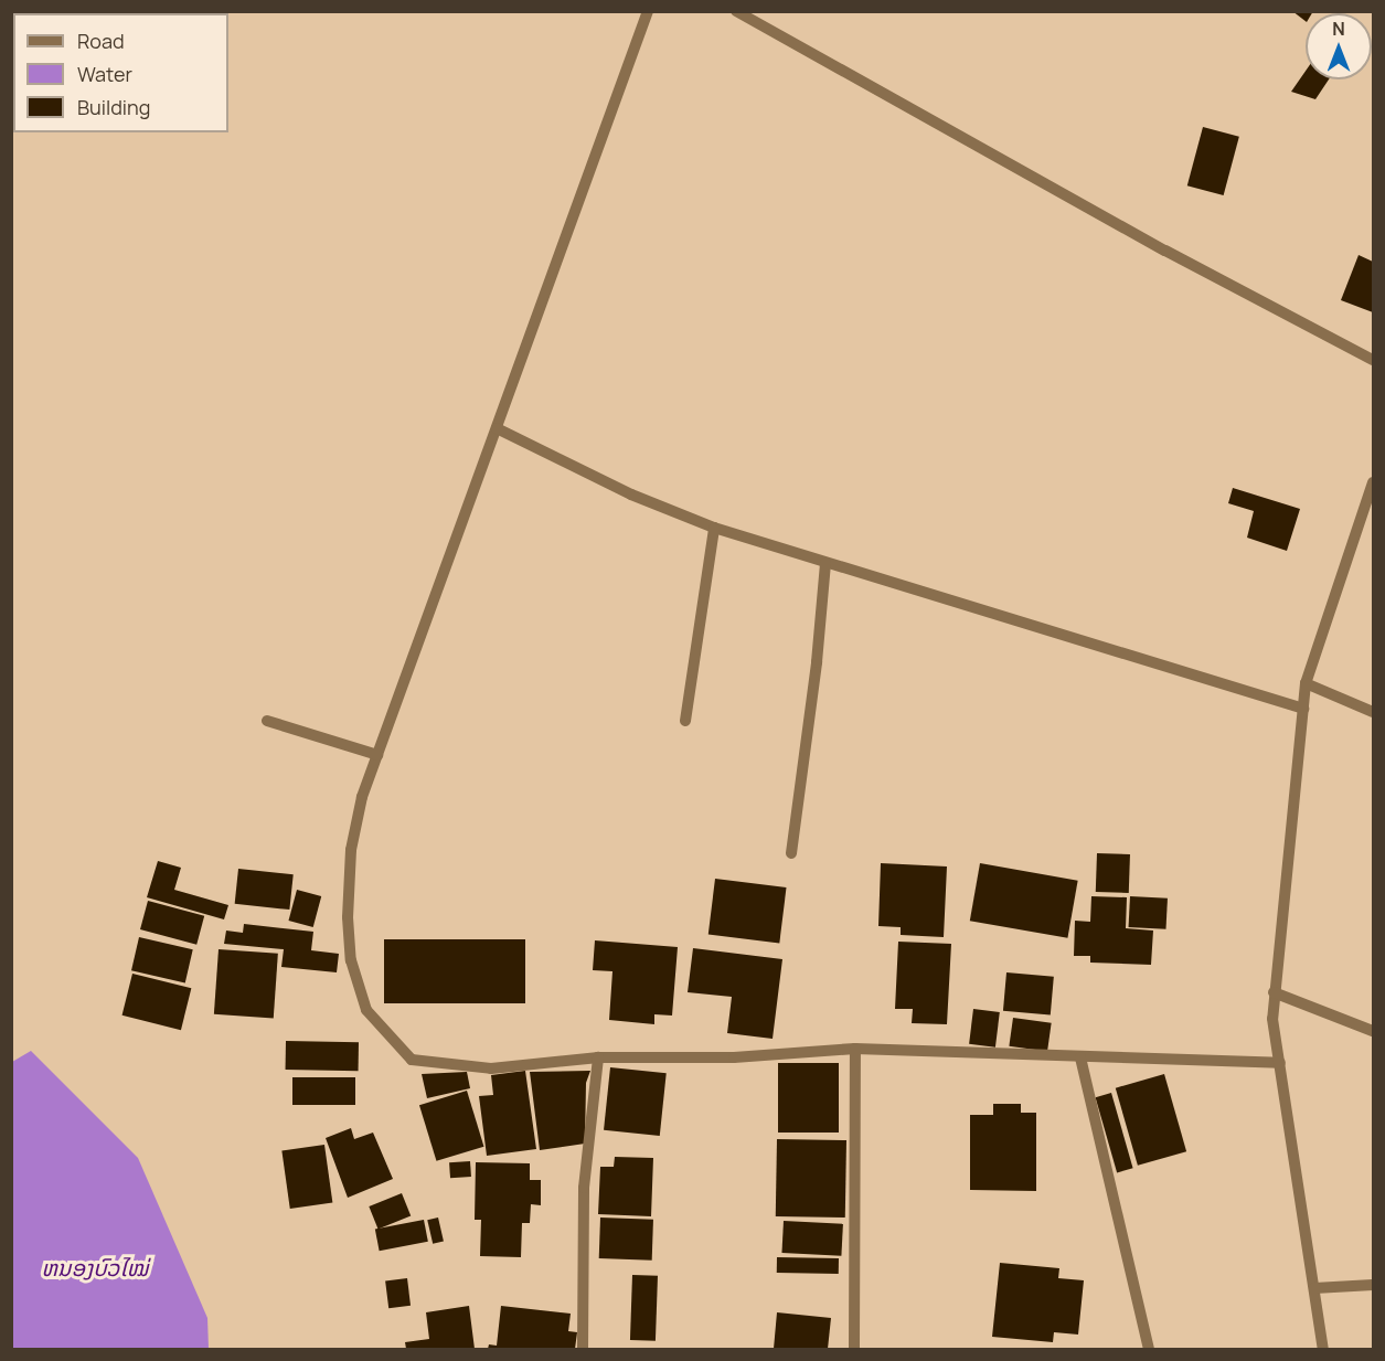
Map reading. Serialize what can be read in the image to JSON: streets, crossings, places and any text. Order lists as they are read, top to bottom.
{
  "water": ["ຫນອງບົວໄໝ່"],
  "legend": ["Road", "Water", "Building"],
  "north": "top"
}
